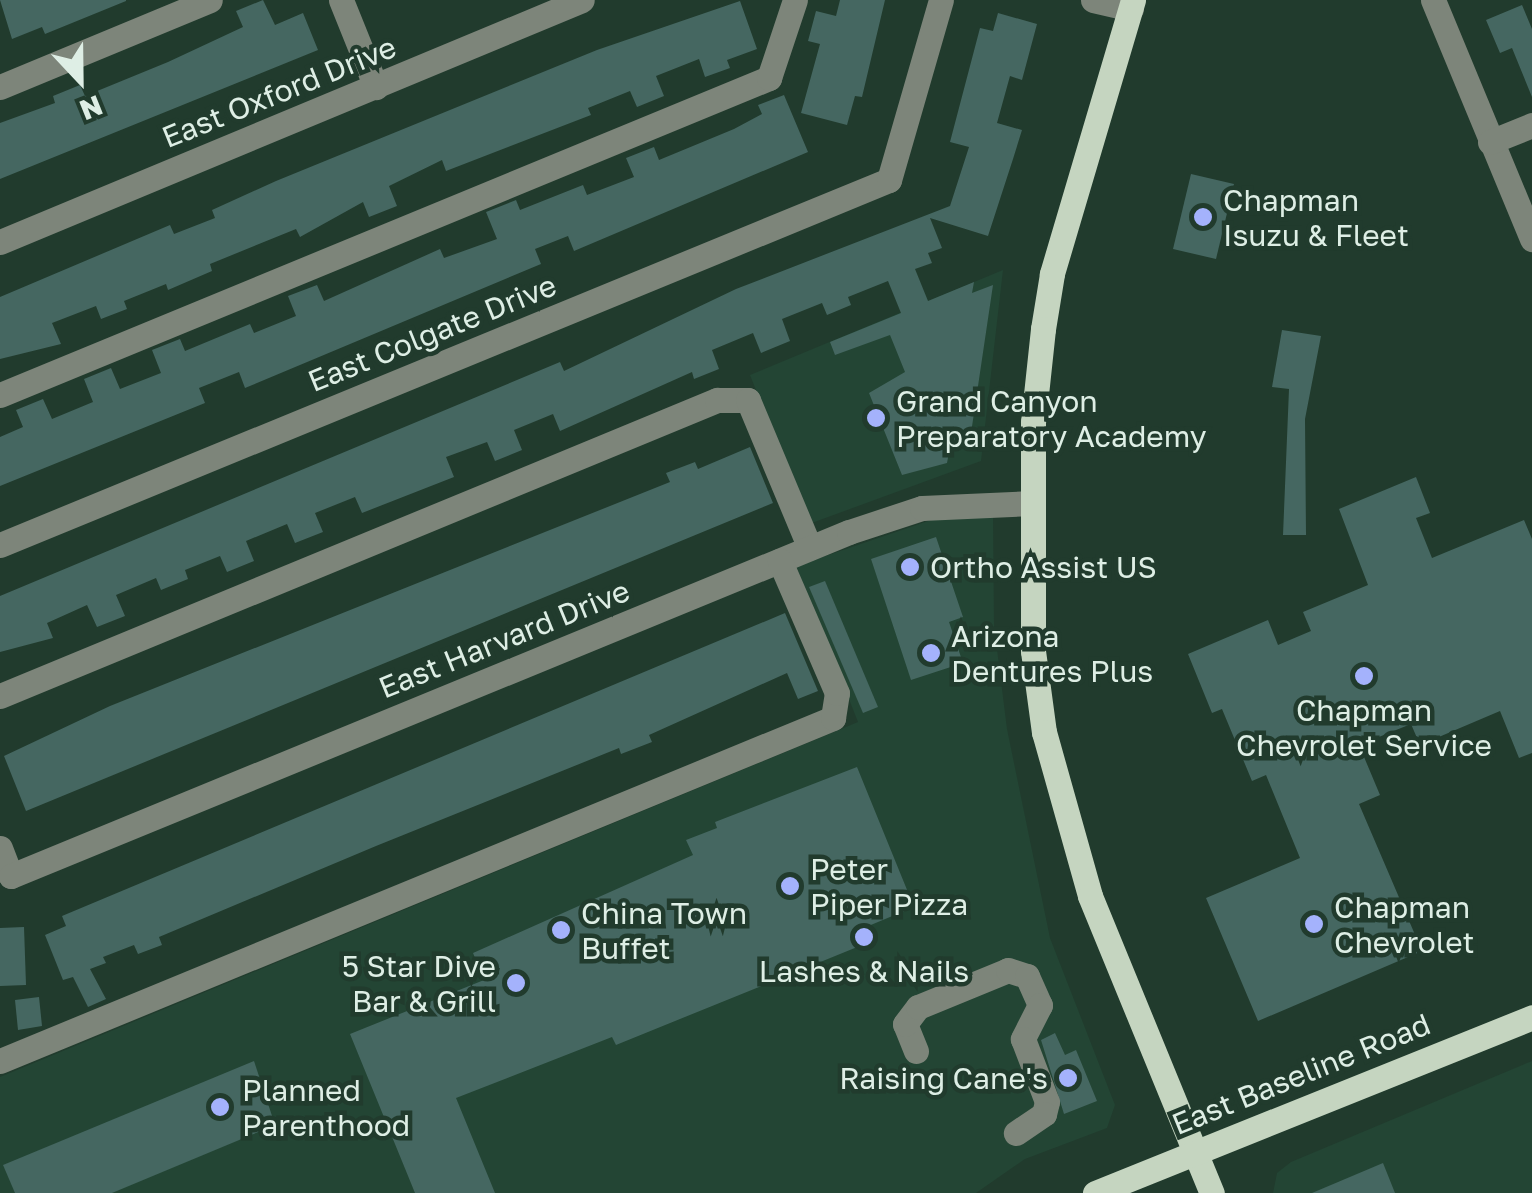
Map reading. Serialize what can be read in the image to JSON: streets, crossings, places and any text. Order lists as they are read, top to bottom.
{
  "streets": {
    "main road": ["East Baseline Road"],
    "street": ["East Oxford Drive", "East Colgate Drive", "East Harvard Drive"]
  },
  "places": [
    "Chapman Isuzu & Fleet",
    "Grand Canyon Preparatory Academy",
    "Ortho Assist US",
    "Arizona Dentures Plus",
    "Chapman Chevrolet Service",
    "Peter Piper Pizza",
    "Chapman Chevrolet",
    "China Town Buffet",
    "Lashes & Nails",
    "5 Star Dive Bar & Grill",
    "Raising Cane's",
    "Planned Parenthood"
  ],
  "north": "bottom"
}
